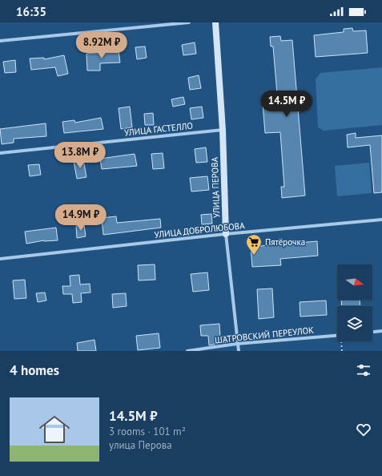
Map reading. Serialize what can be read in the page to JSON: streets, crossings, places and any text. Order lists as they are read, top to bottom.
{
  "streets": {
    "street": [
      "УЛИЦА ГАСТЕЛЛО",
      "УЛИЦА ПЕРОВА",
      "УЛИЦА ДОБРОЛЮБОВА",
      "ШАТРОВСКИЙ ПЕРЕУЛОК"
    ]
  },
  "crossings": [
    ["УЛИЦА ГАСТЕЛЛО", "УЛИЦА ПЕРОВА"],
    ["УЛИЦА ПЕРОВА", "УЛИЦА ДОБРОЛЮБОВА"],
    ["УЛИЦА ПЕРОВА", "ШАТРОВСКИЙ ПЕРЕУЛОК"]
  ],
  "places": {
    "supermarket": ["Пятёрочка"]
  },
  "north": "right",
  "page": {
    "status": "16:35",
    "price": [
      "8.92M ₽",
      "14.5M ₽",
      "13.8M ₽",
      "14.9M ₽"
    ],
    "heading": "4 homes",
    "list": [
      {
        "name": "14.5M ₽",
        "note": "3 rooms · 101 m² · улица Перова"
      }
    ]
  }
}
